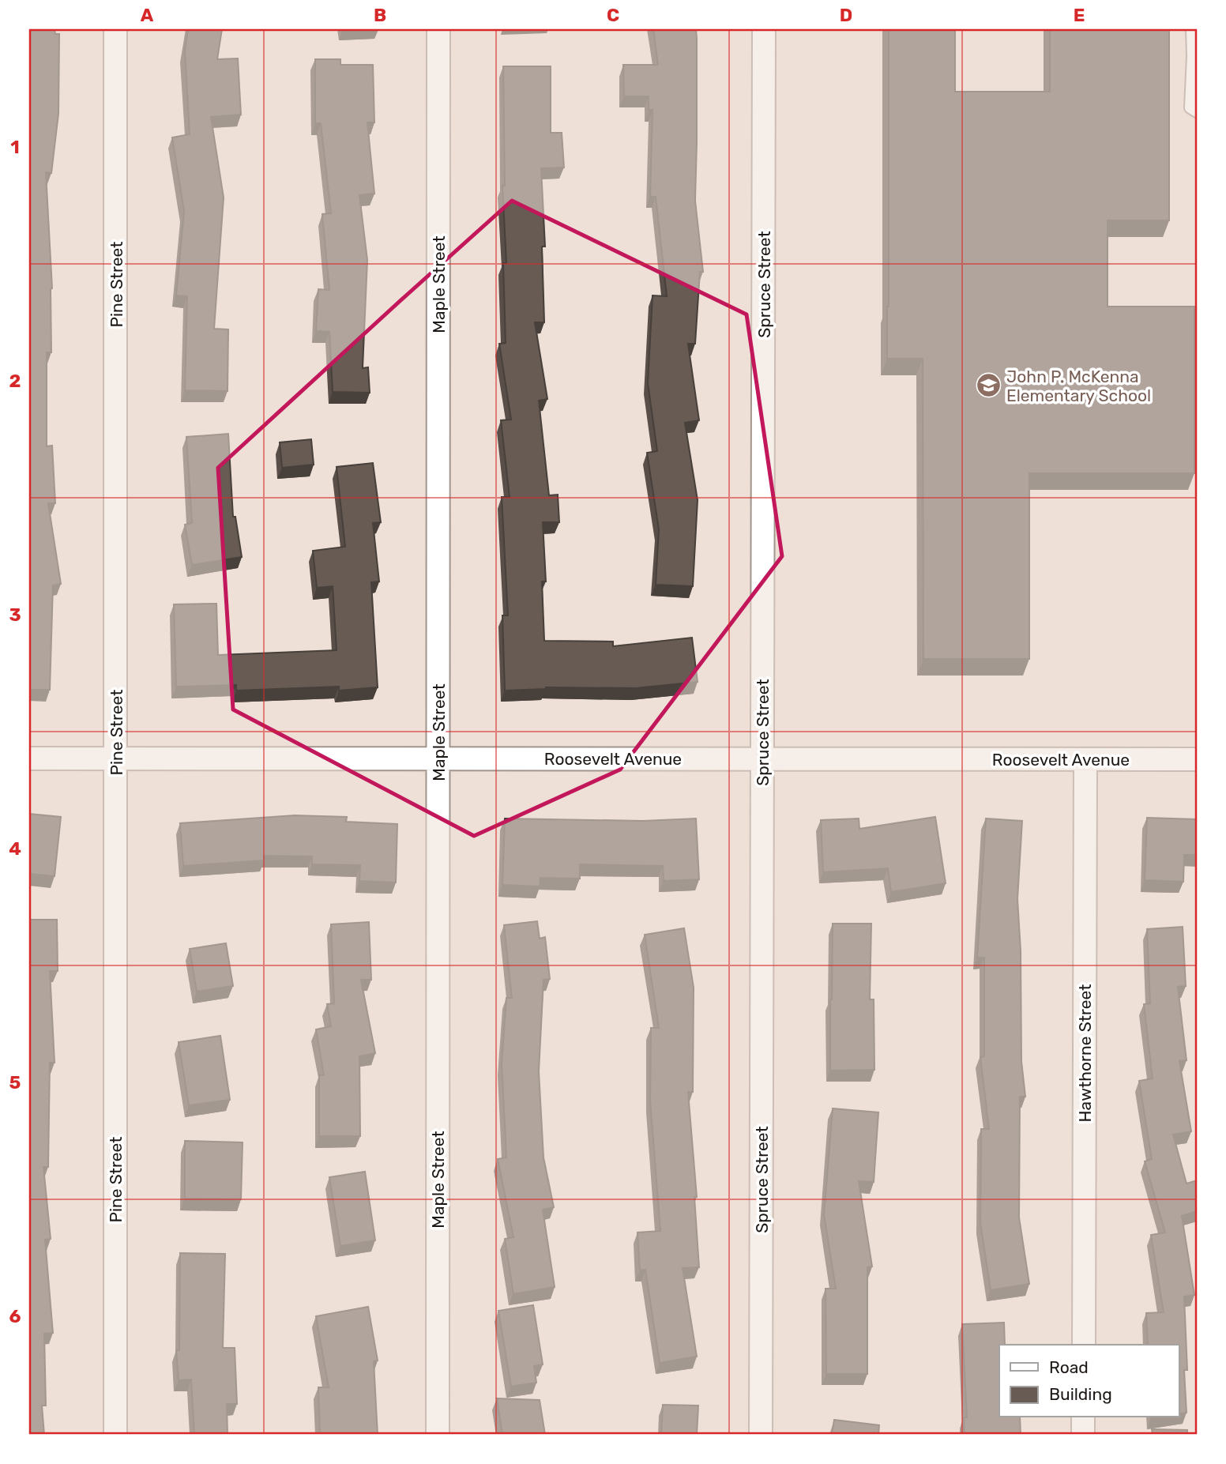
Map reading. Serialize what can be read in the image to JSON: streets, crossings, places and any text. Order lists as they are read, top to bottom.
{
  "streets": {
    "street": [
      "Pine Street",
      "Maple Street",
      "Spruce Street",
      "Roosevelt Avenue",
      "Hawthorne Street"
    ]
  },
  "crossings": [
    ["Pine Street", "Roosevelt Avenue"],
    ["Maple Street", "Roosevelt Avenue"],
    ["Spruce Street", "Roosevelt Avenue"],
    ["Roosevelt Avenue", "Hawthorne Street"]
  ],
  "places": {
    "school or university": ["John P. McKenna Elementary School"]
  },
  "legend": ["Road", "Building"],
  "grid": {
    "columns": [
      "A",
      "B",
      "C",
      "D",
      "E"
    ],
    "rows": [
      "1",
      "2",
      "3",
      "4",
      "5",
      "6"
    ]
  }
}
